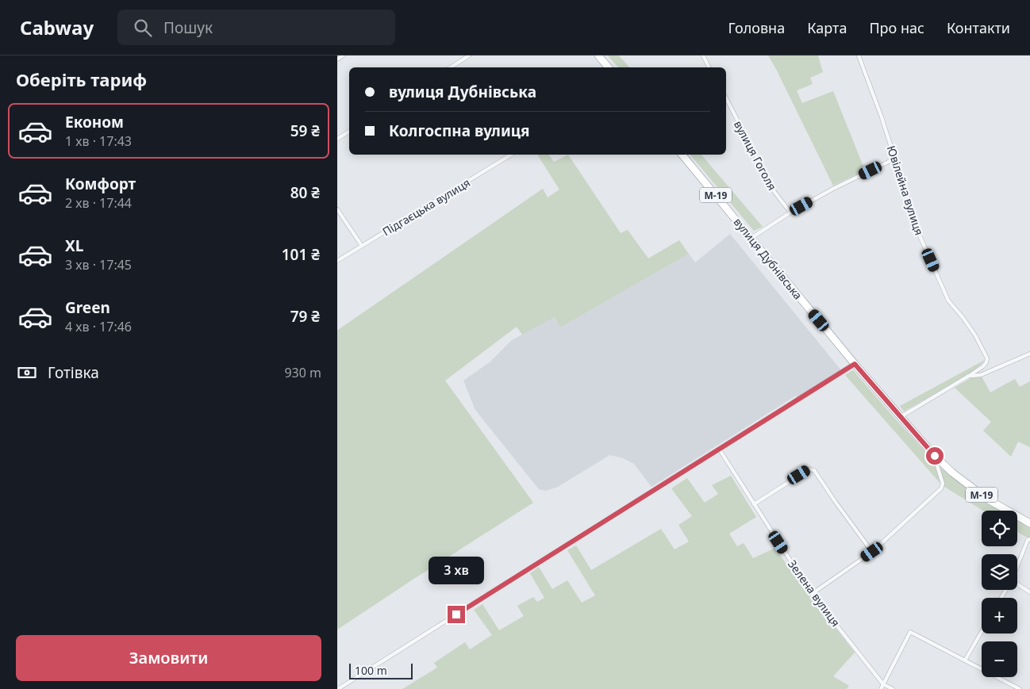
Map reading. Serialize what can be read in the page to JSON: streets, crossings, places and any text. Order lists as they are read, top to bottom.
{
  "streets": {
    "highway": ["М-19", "вулиця Дубнівська"],
    "street": [
      "вулиця Гоголя",
      "Ювілейна вулиця",
      "Підгаєцька вулиця",
      "Зелена вулиця"
    ]
  },
  "scale_bar": "100 m",
  "page": {
    "header": "Cabway",
    "search": "Пошук",
    "nav": [
      "Головна",
      "Карта",
      "Про нас",
      "Контакти"
    ],
    "heading": "Оберіть тариф",
    "banner": ["вулиця Дубнівська", "Колгоспна вулиця"],
    "list": [
      {
        "name": "Економ",
        "note": "1 хв · 17:43",
        "value": "59 ₴"
      },
      {
        "name": "Комфорт",
        "note": "2 хв · 17:44",
        "value": "80 ₴"
      },
      {
        "name": "XL",
        "note": "3 хв · 17:45",
        "value": "101 ₴"
      },
      {
        "name": "Green",
        "note": "4 хв · 17:46",
        "value": "79 ₴"
      }
    ],
    "pay": ["Готівка", "930 m"],
    "map_buttons": ["+", "−"],
    "bubble": "3 хв",
    "buttons": "Замовити",
    "scale": "100 m"
  }
}
